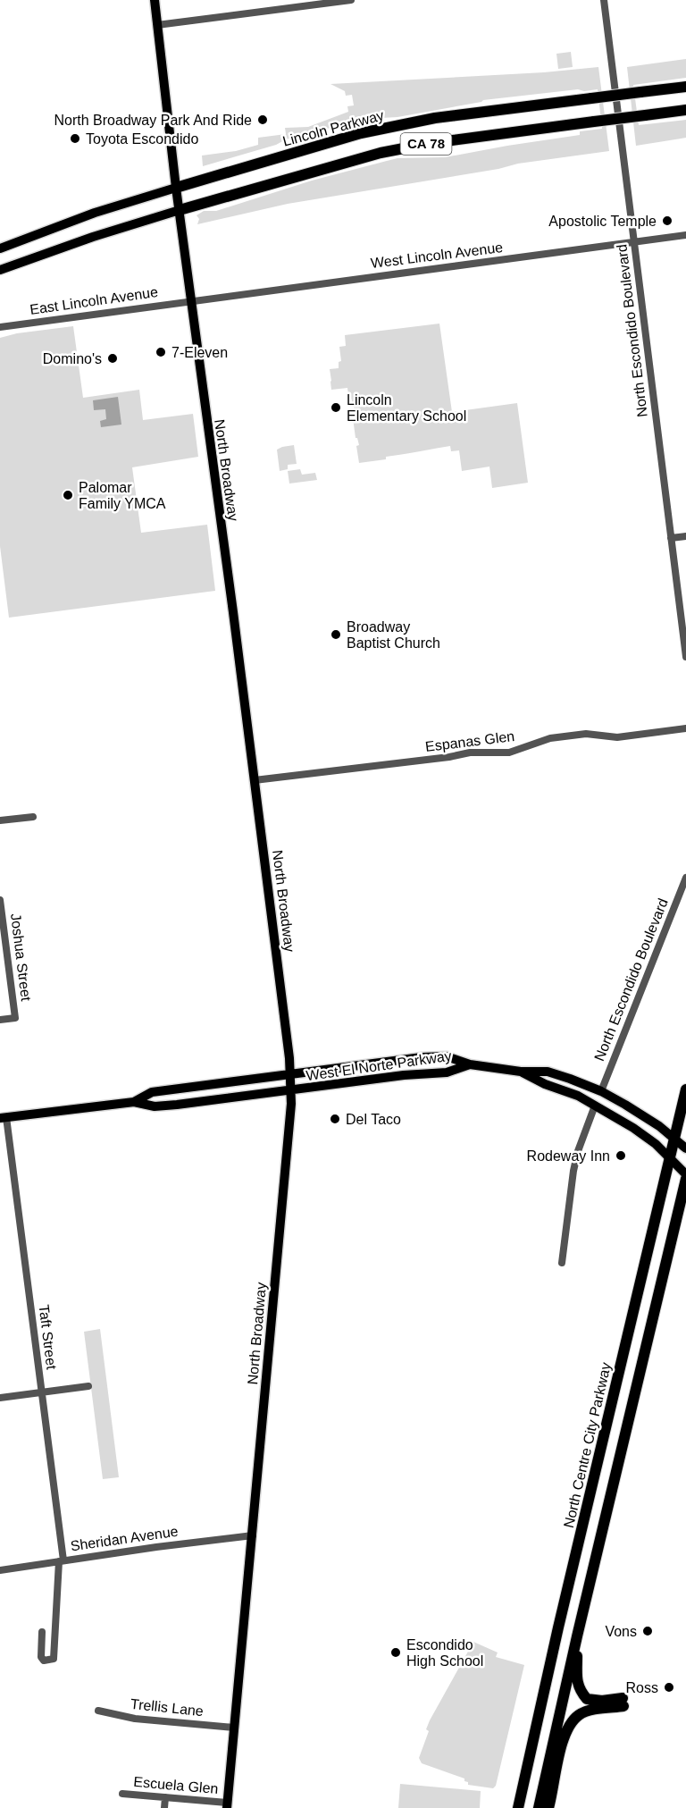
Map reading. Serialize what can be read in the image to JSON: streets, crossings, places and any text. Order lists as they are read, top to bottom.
{
  "streets": {
    "highway": ["Lincoln Parkway", "CA 78", "North Centre City Parkway"],
    "main road": ["North Broadway", "West El Norte Parkway"],
    "street": [
      "West Lincoln Avenue",
      "East Lincoln Avenue",
      "North Escondido Boulevard",
      "Espanas Glen",
      "Joshua Street",
      "Taft Street",
      "Sheridan Avenue",
      "Trellis Lane",
      "Escuela Glen"
    ]
  },
  "crossings": [
    ["Lincoln Parkway", "North Broadway"],
    ["CA 78", "North Broadway"],
    ["West Lincoln Avenue", "East Lincoln Avenue"],
    ["West Lincoln Avenue", "North Escondido Boulevard"],
    ["West Lincoln Avenue", "North Broadway"],
    ["East Lincoln Avenue", "North Broadway"],
    ["North Escondido Boulevard", "West El Norte Parkway"],
    ["North Broadway", "Espanas Glen"],
    ["North Broadway", "West El Norte Parkway"],
    ["North Broadway", "Sheridan Avenue"],
    ["North Broadway", "Trellis Lane"],
    ["North Broadway", "Escuela Glen"],
    ["West El Norte Parkway", "North Centre City Parkway"],
    ["Taft Street", "Sheridan Avenue"]
  ],
  "places": [
    "North Broadway Park And Ride",
    "Toyota Escondido",
    "Apostolic Temple",
    "7-Eleven",
    "Domino's",
    "Lincoln Elementary School",
    "Palomar Family YMCA",
    "Broadway Baptist Church",
    "Del Taco",
    "Rodeway Inn",
    "Vons",
    "Escondido High School",
    "Ross"
  ]
}
